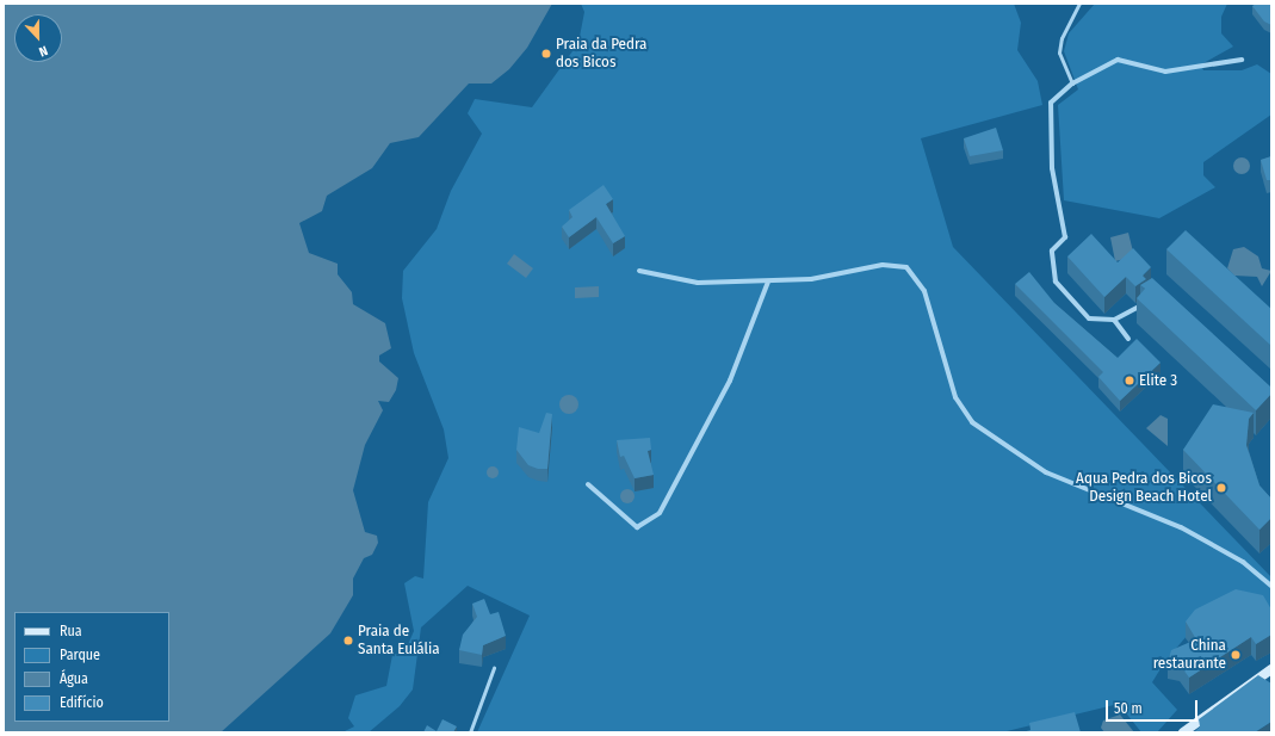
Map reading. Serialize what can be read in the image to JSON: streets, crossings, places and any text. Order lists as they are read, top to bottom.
{
  "places": [
    "Praia da Pedra dos Bicos",
    "Elite 3",
    "Aqua Pedra dos Bicos Design Beach Hotel",
    "Praia de Santa Eulália",
    "China restaurante"
  ],
  "legend": [
    "Rua",
    "Parque",
    "Água",
    "Edifício"
  ],
  "scale_bar": "50 m",
  "north": "bottom"
}
